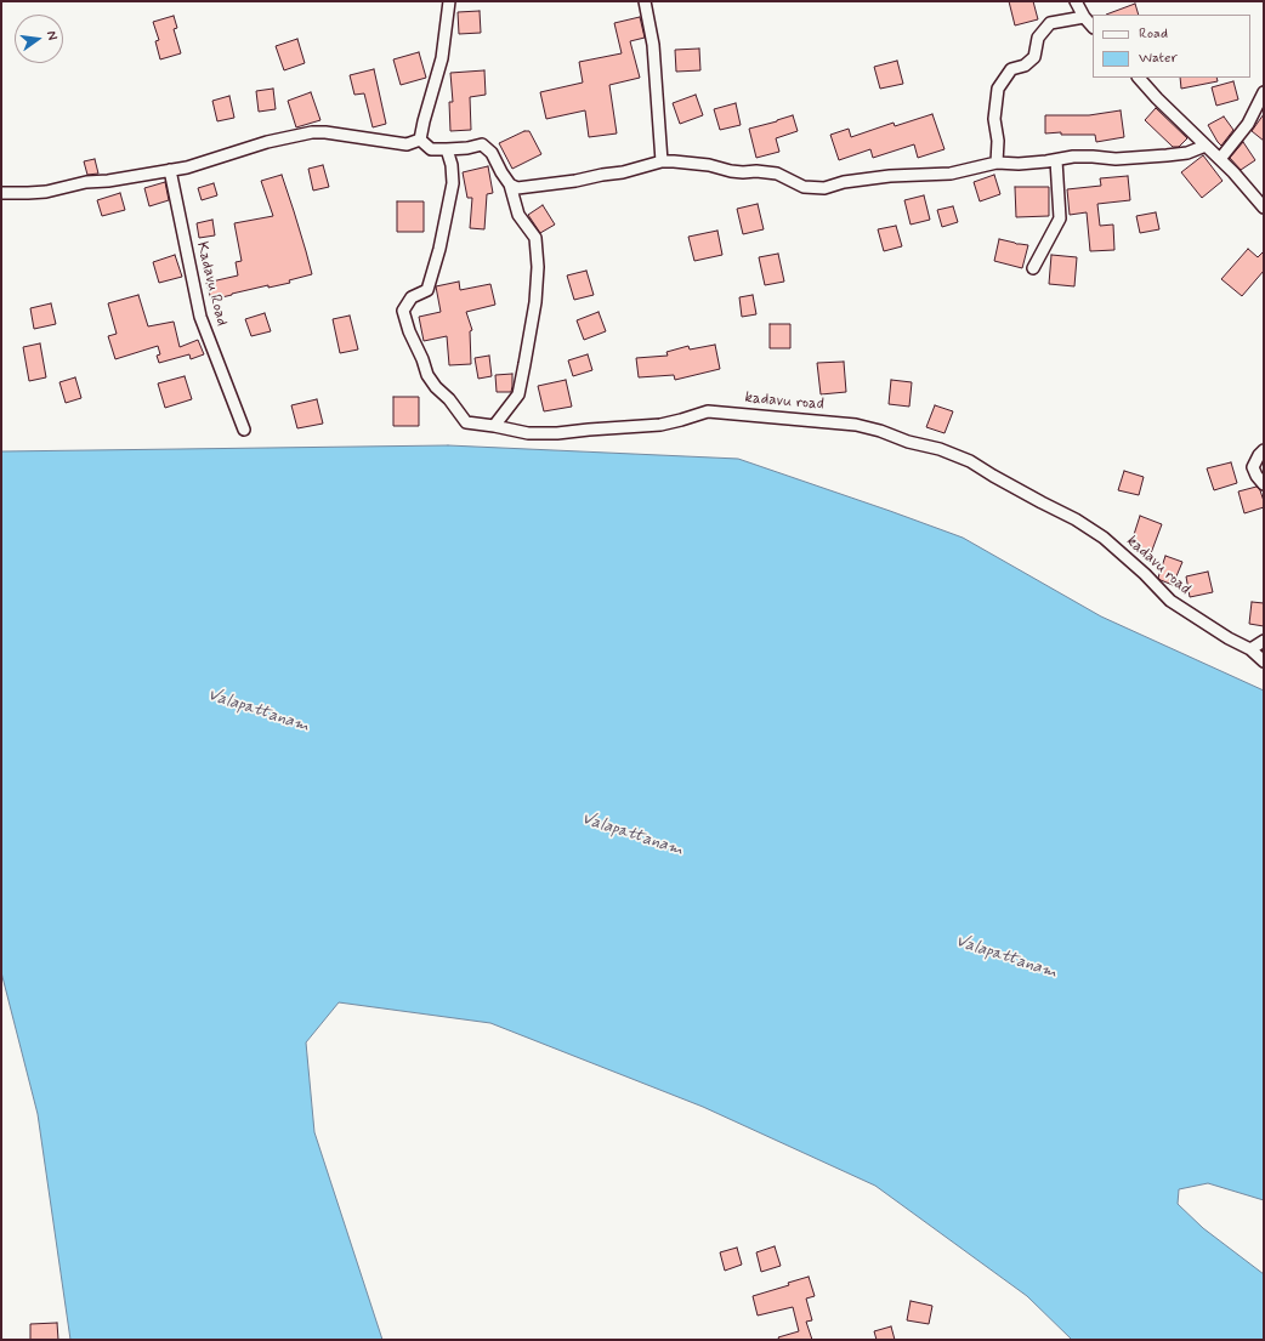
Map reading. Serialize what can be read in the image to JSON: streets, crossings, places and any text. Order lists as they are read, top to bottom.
{
  "streets": {
    "street": ["Kadavu Road", "kadavu road"]
  },
  "water": ["Valapattanam"],
  "legend": ["Road", "Water"],
  "north": "right"
}
